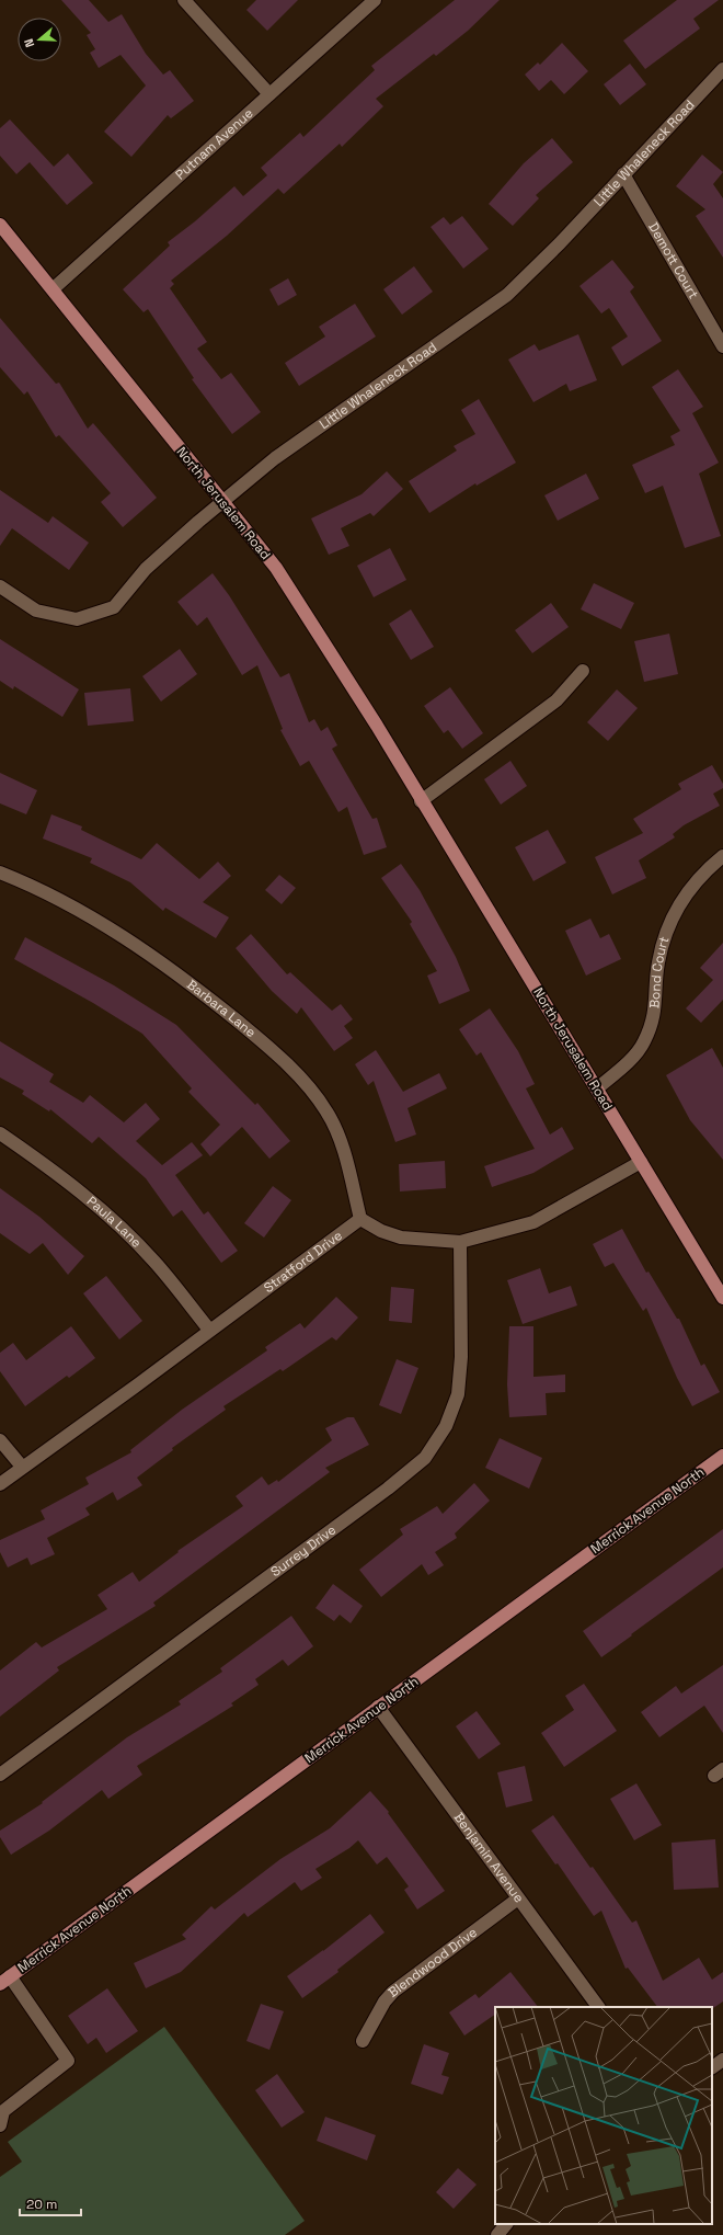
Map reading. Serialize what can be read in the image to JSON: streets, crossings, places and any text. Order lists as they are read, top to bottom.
{
  "streets": {
    "main road": ["North Jerusalem Road", "Merrick Avenue North"],
    "street": [
      "Putnam Avenue",
      "Little Whaleneck Road",
      "Demott Court",
      "Bond Court",
      "Barbara Lane",
      "Paula Lane",
      "Stratford Drive",
      "Surrey Drive",
      "Benjamin Avenue",
      "Blendwood Drive"
    ]
  },
  "crossings": [
    ["Putnam Avenue", "North Jerusalem Road"],
    ["Little Whaleneck Road", "Demott Court"],
    ["Little Whaleneck Road", "North Jerusalem Road"],
    ["North Jerusalem Road", "Bond Court"],
    ["Barbara Lane", "Stratford Drive"],
    ["Paula Lane", "Stratford Drive"],
    ["Merrick Avenue North", "Benjamin Avenue"],
    ["Benjamin Avenue", "Blendwood Drive"]
  ],
  "scale_bar": "20 m",
  "north": "left"
}
